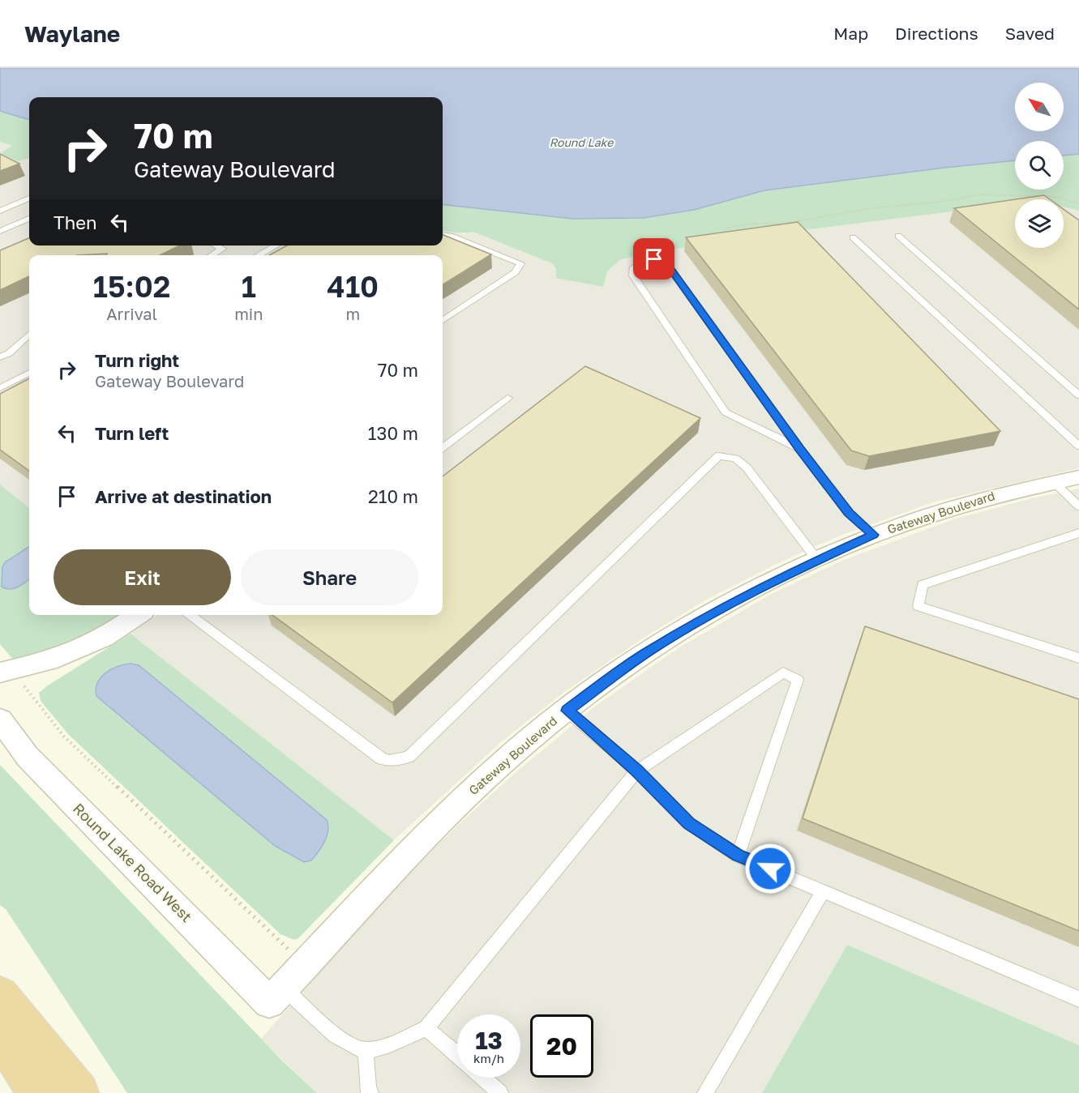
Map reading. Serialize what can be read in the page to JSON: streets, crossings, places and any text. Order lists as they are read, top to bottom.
{
  "streets": {
    "street": ["Gateway Boulevard", "Round Lake Road West"]
  },
  "crossings": [
    ["Gateway Boulevard", "Round Lake Road West"]
  ],
  "water": ["Round Lake"],
  "north": "top left",
  "page": {
    "header": "Waylane",
    "nav": ["Map", "Directions", "Saved"],
    "turn": ["70 m", "Gateway Boulevard"],
    "then": "Then",
    "eta": [
      "15:02",
      "Arrival",
      "1",
      "min",
      "410",
      "m"
    ],
    "list": [
      {
        "name": "Turn right",
        "note": "Gateway Boulevard",
        "value": "70 m"
      },
      {
        "name": "Turn left",
        "value": "130 m"
      },
      {
        "name": "Arrive at destination",
        "value": "210 m"
      }
    ],
    "buttons": ["Exit", "Share"],
    "speed": "13 km/h",
    "limit": "20"
  }
}
